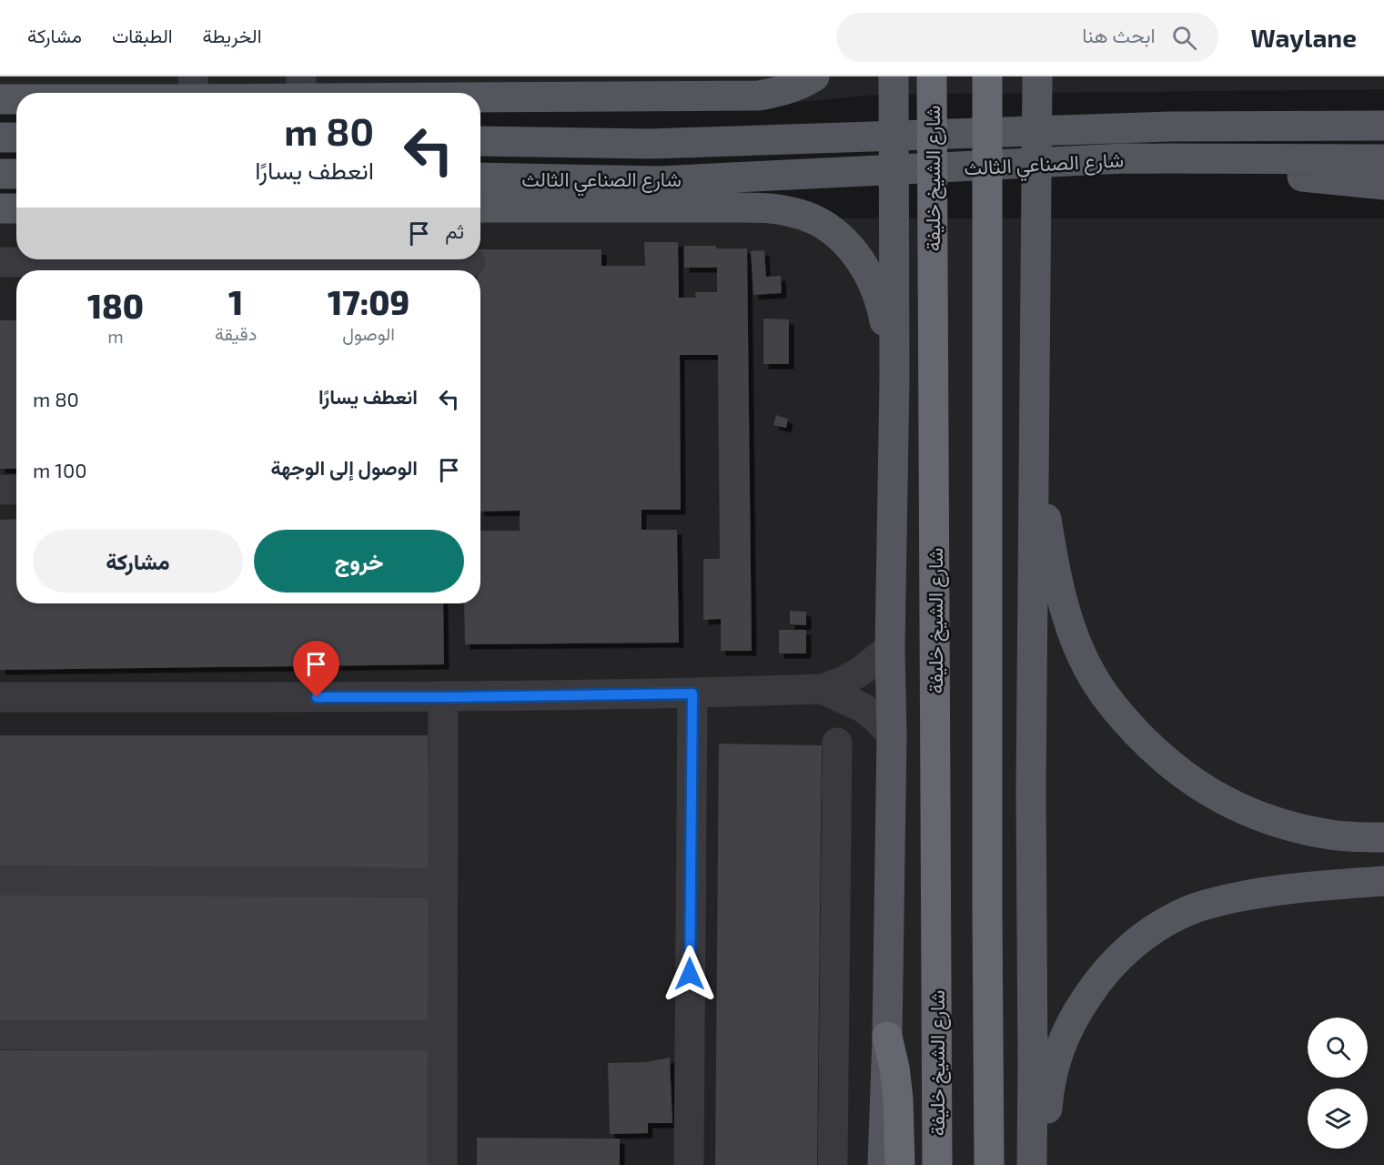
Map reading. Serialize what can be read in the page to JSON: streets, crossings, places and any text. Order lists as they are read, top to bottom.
{
  "streets": {
    "highway": ["شارع الشيخ خليفة"],
    "main road": ["شارع الصناعي الثالث"]
  },
  "page": {
    "header": "Waylane",
    "search": "ابحث هنا",
    "nav": ["الخريطة", "الطبقات", "مشاركة"],
    "turn": ["80 m", "انعطف يسارًا"],
    "then": "ثم",
    "eta": [
      "17:09",
      "الوصول",
      "1",
      "دقيقة",
      "180",
      "m"
    ],
    "list": [
      {
        "name": "انعطف يسارًا",
        "value": "80 m"
      },
      {
        "name": "الوصول إلى الوجهة",
        "value": "100 m"
      }
    ],
    "buttons": ["خروج", "مشاركة"]
  }
}
